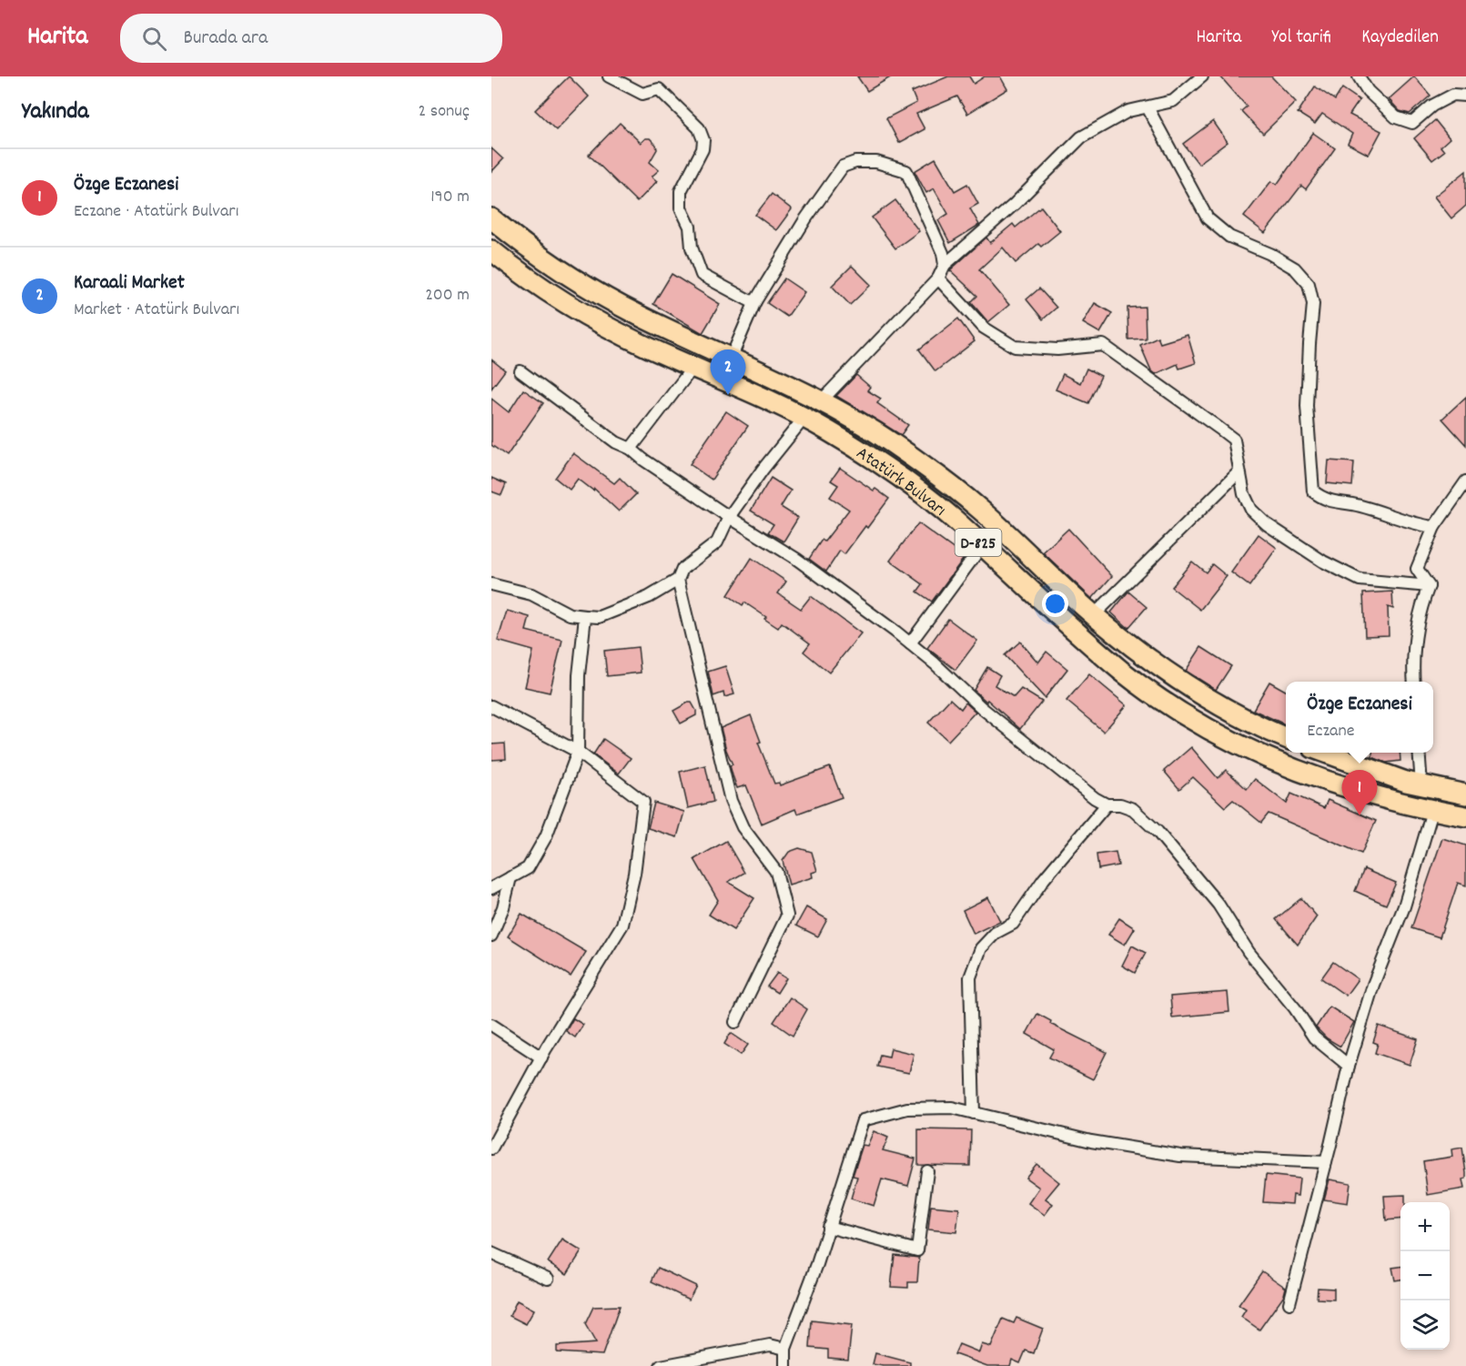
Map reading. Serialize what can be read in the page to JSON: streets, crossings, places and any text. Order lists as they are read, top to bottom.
{
  "streets": {
    "highway": ["Atatürk Bulvarı", "D-825"]
  },
  "page": {
    "header": "Harita",
    "search": "Burada ara",
    "nav": ["Harita", "Yol tarifi", "Kaydedilen"],
    "heading": ["Yakında", "2 sonuç"],
    "list": [
      {
        "mark": "1",
        "name": "Özge Eczanesi",
        "note": "Eczane · Atatürk Bulvarı",
        "value": "190 m"
      },
      {
        "mark": "2",
        "name": "Karaali Market",
        "note": "Market · Atatürk Bulvarı",
        "value": "200 m"
      }
    ],
    "pins": ["2", "1"],
    "popup": ["Özge Eczanesi", "Eczane"],
    "map_buttons": ["+", "−"]
  }
}
